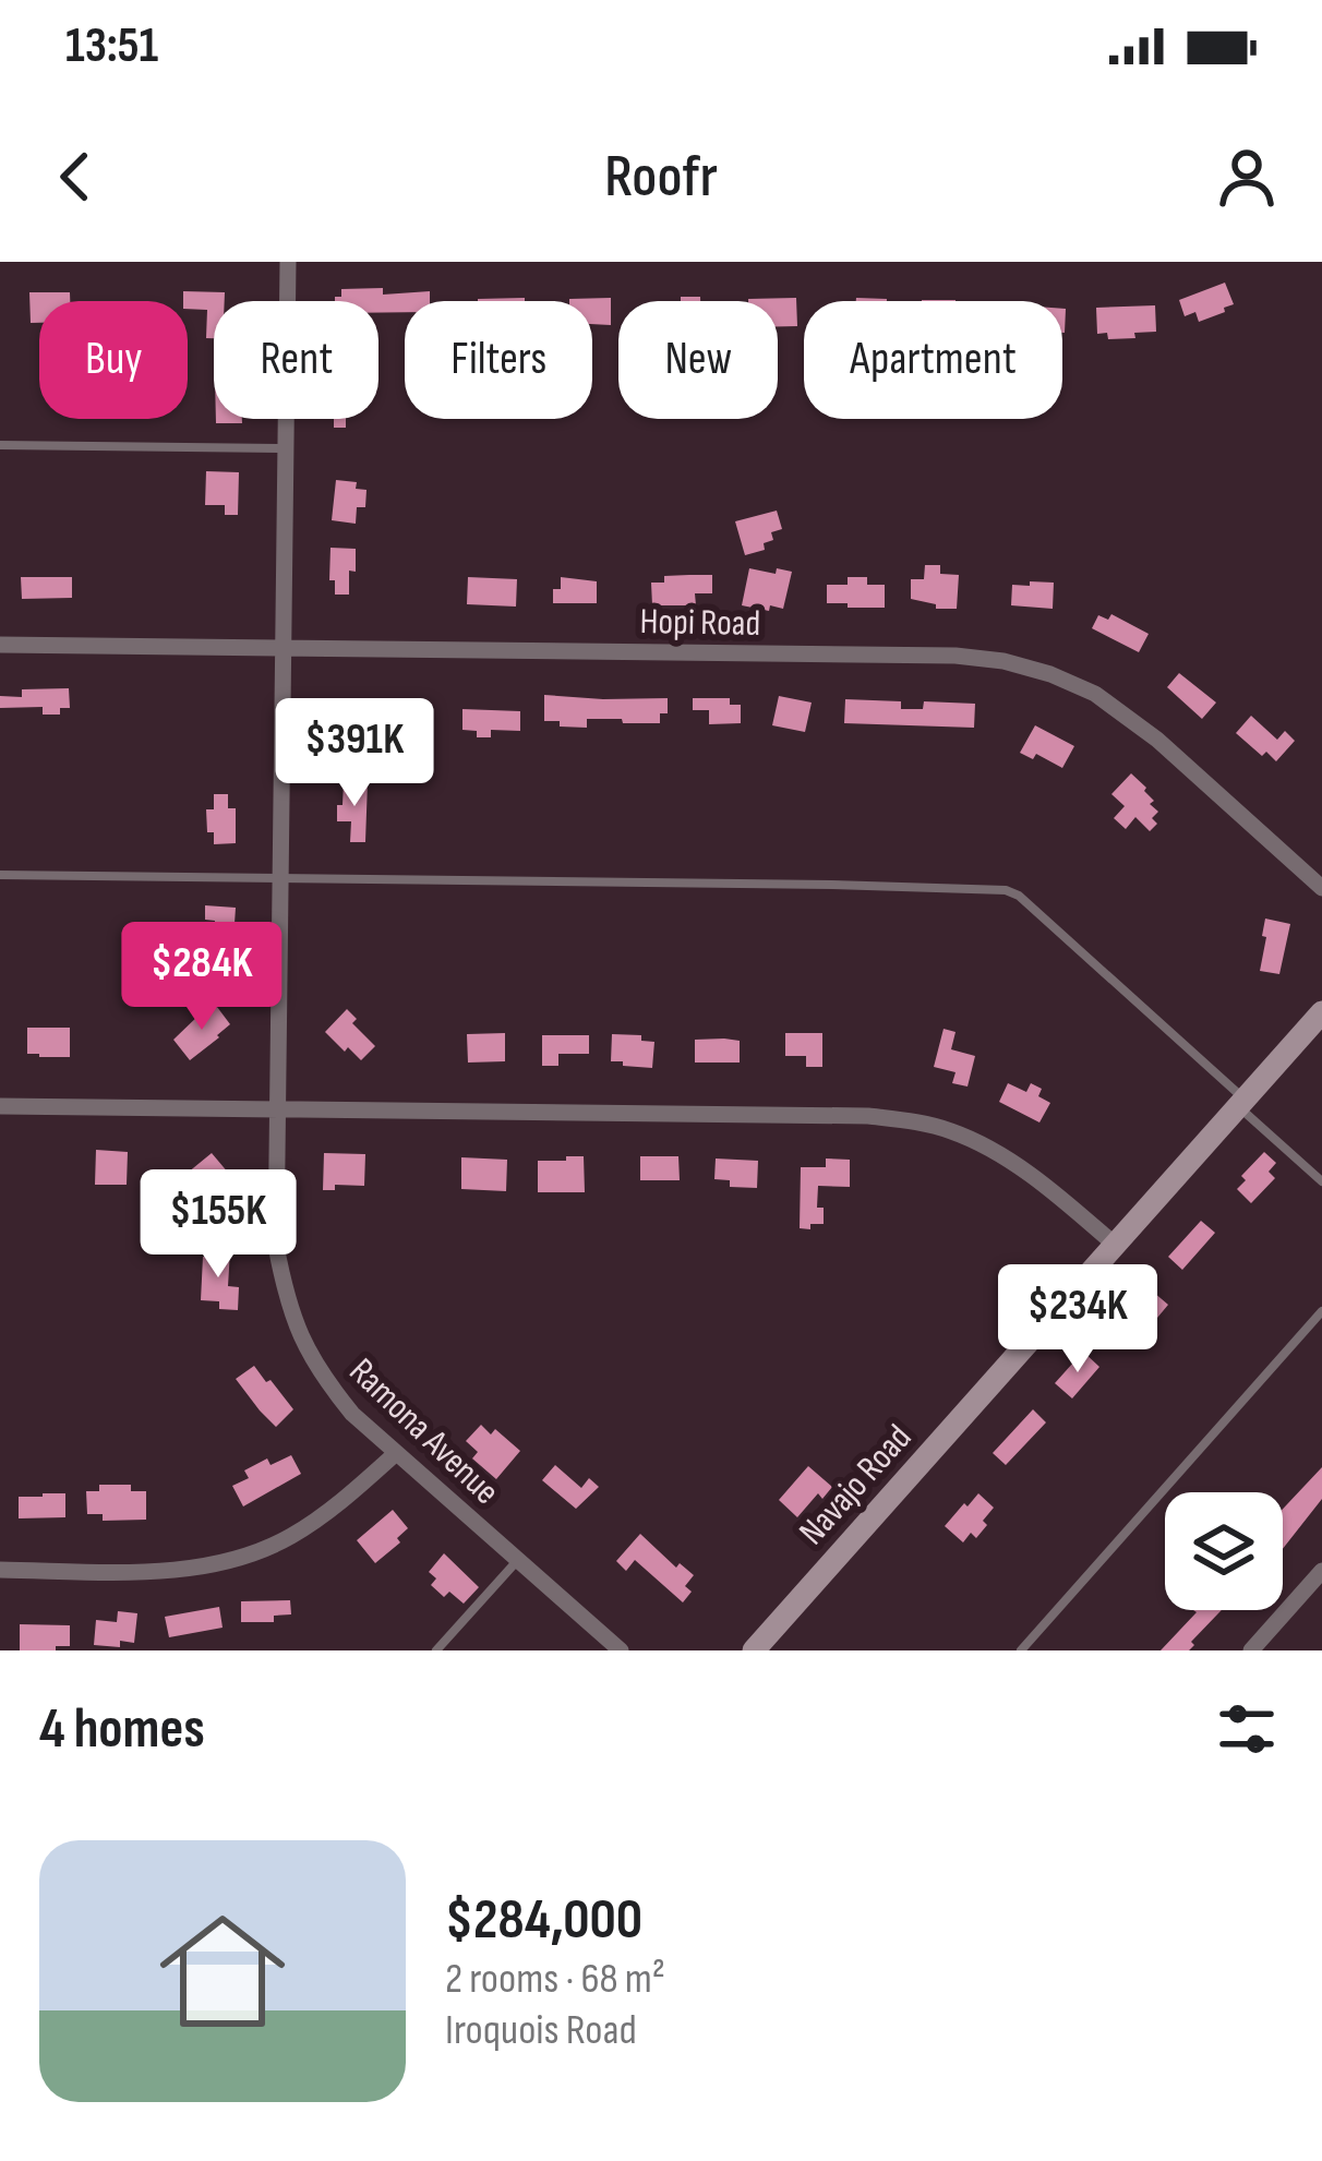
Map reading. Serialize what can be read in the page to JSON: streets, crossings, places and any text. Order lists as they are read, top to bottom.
{
  "streets": {
    "main road": ["Navajo Road"],
    "street": ["Hopi Road", "Ramona Avenue"]
  },
  "crossings": [
    ["Hopi Road", "Ramona Avenue"]
  ],
  "page": {
    "status": "13:51",
    "header": "Roofr",
    "chip": [
      "Buy",
      "Rent",
      "Filters",
      "New",
      "Apartment"
    ],
    "price": [
      "$391K",
      "$284K",
      "$155K",
      "$234K"
    ],
    "heading": "4 homes",
    "list": [
      {
        "name": "$284,000",
        "note": "2 rooms · 68 m² · Iroquois Road"
      }
    ]
  }
}
